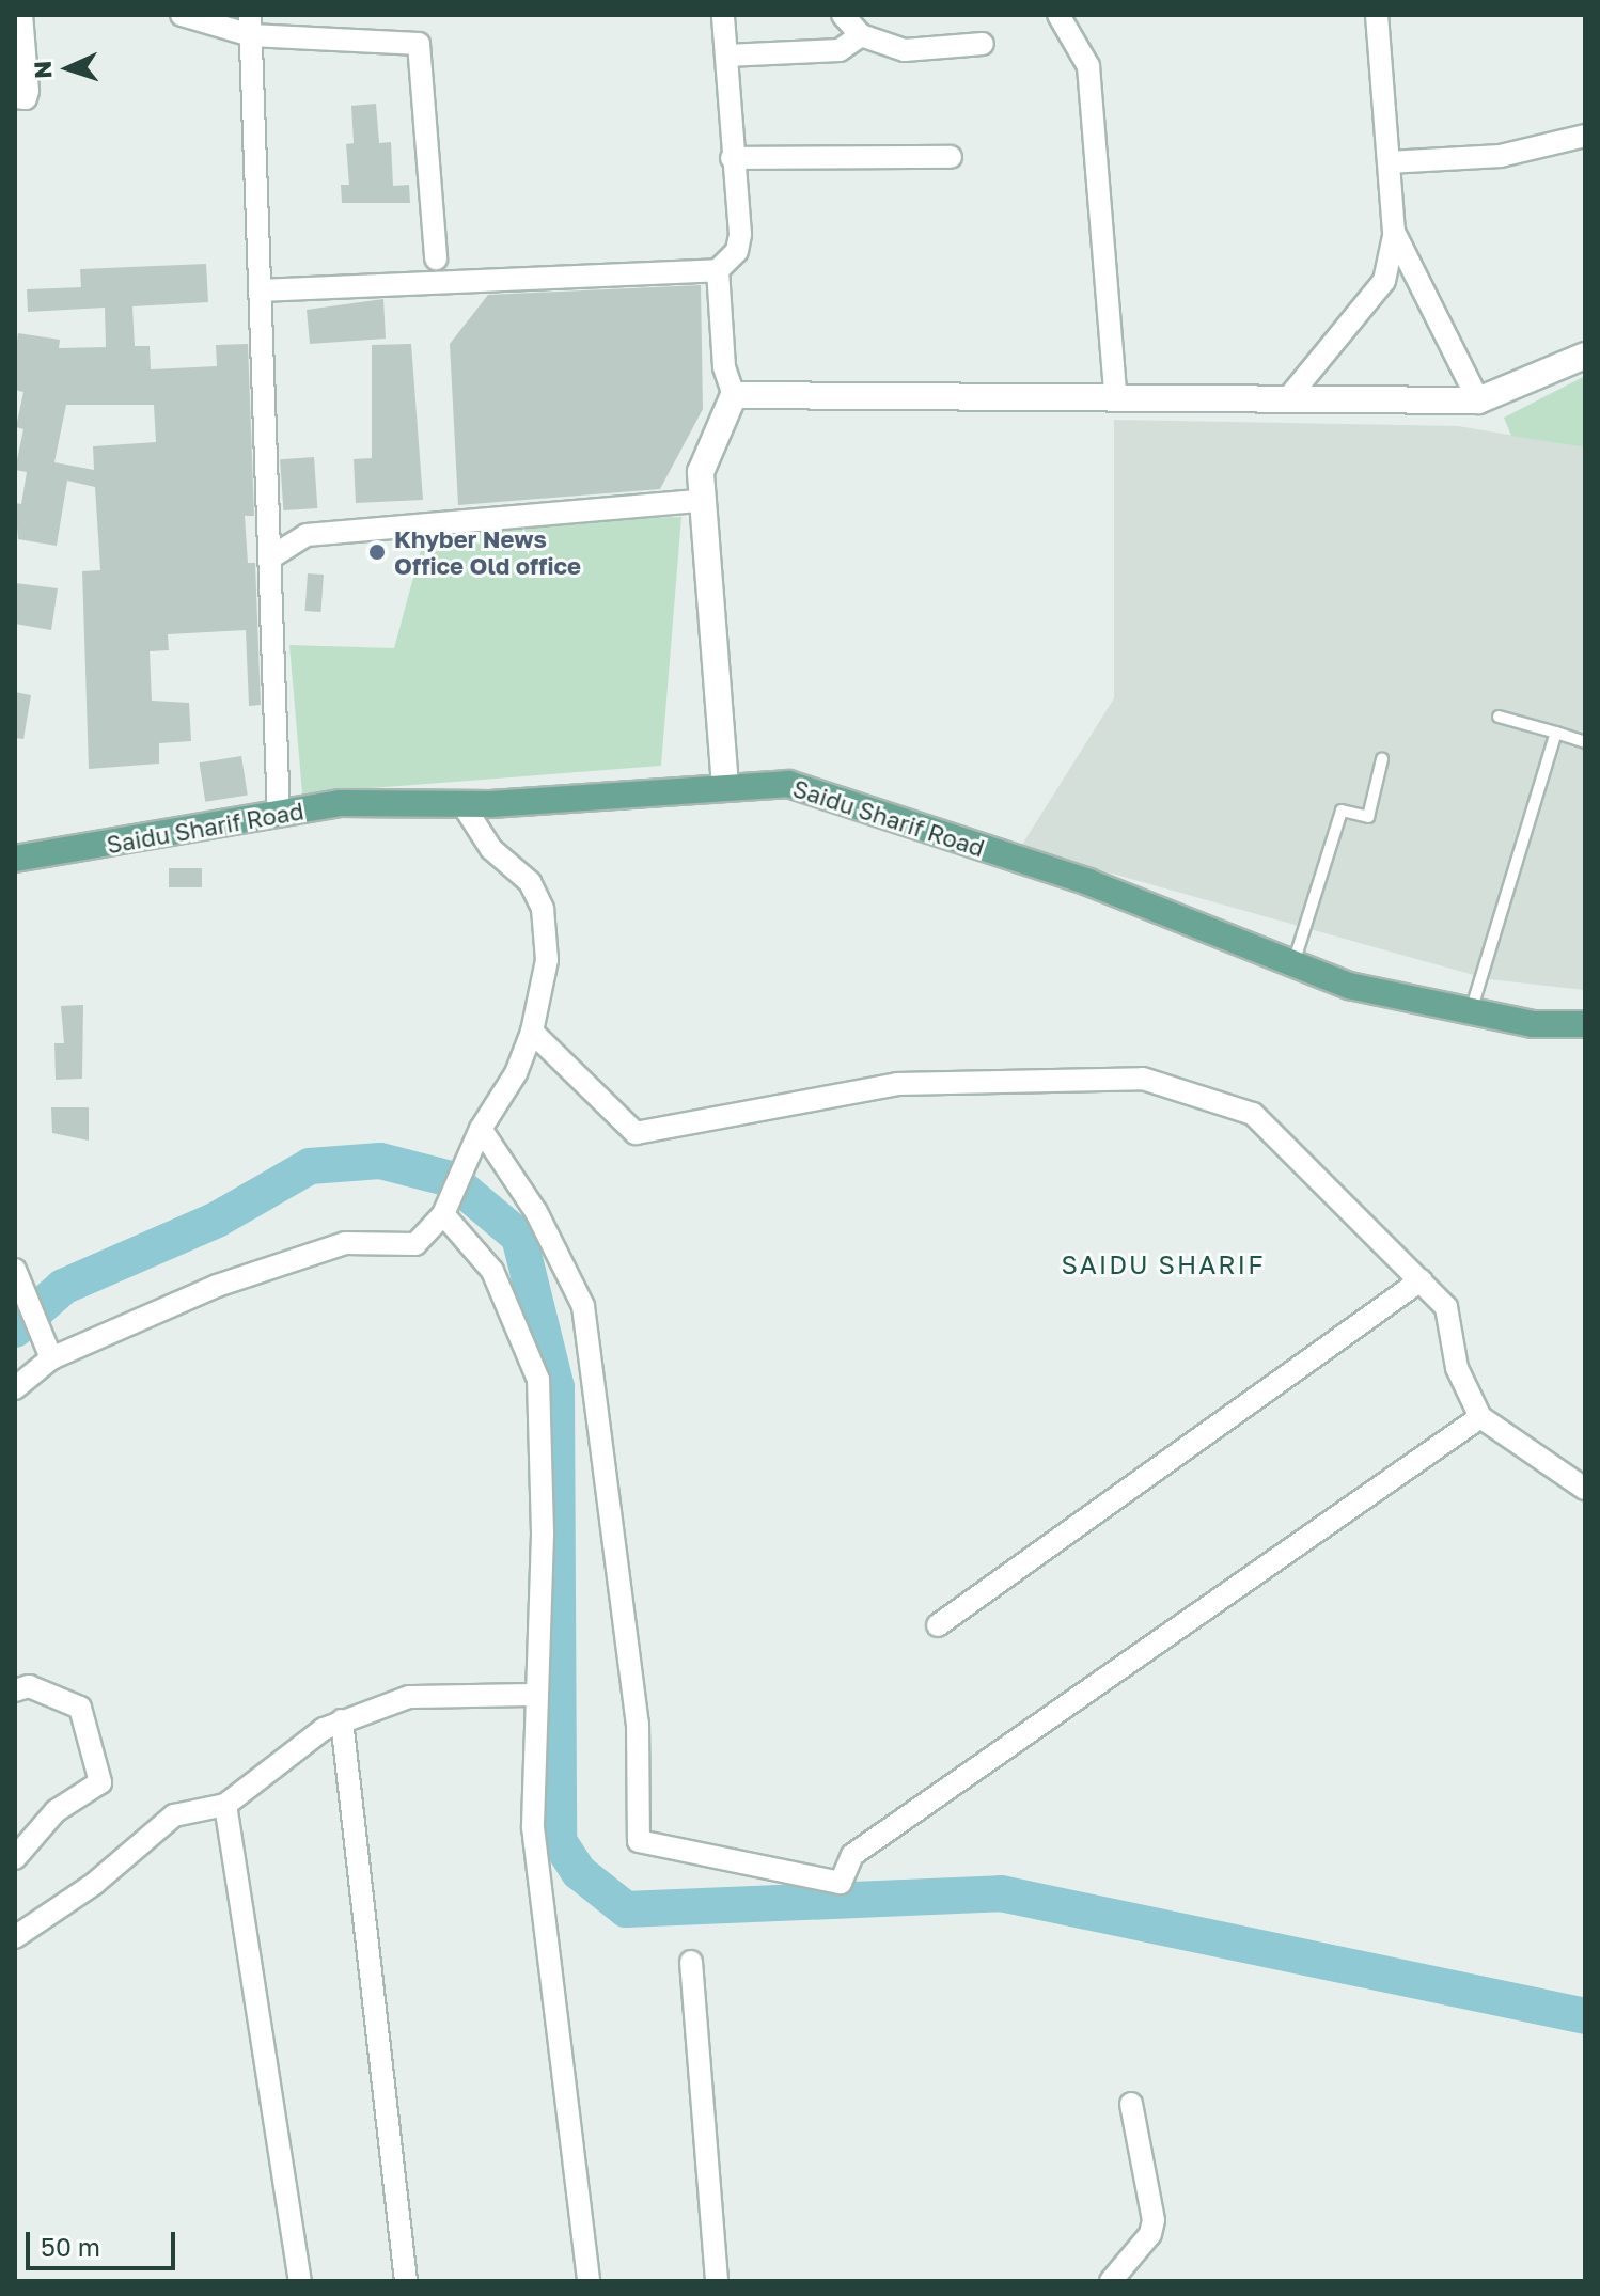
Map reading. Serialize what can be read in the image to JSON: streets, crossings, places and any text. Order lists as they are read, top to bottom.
{
  "streets": {
    "main road": ["Saidu Sharif Road"]
  },
  "districts": ["SAIDU SHARIF"],
  "places": ["Khyber News Office Old office"],
  "scale_bar": "50 m",
  "north": "left"
}
